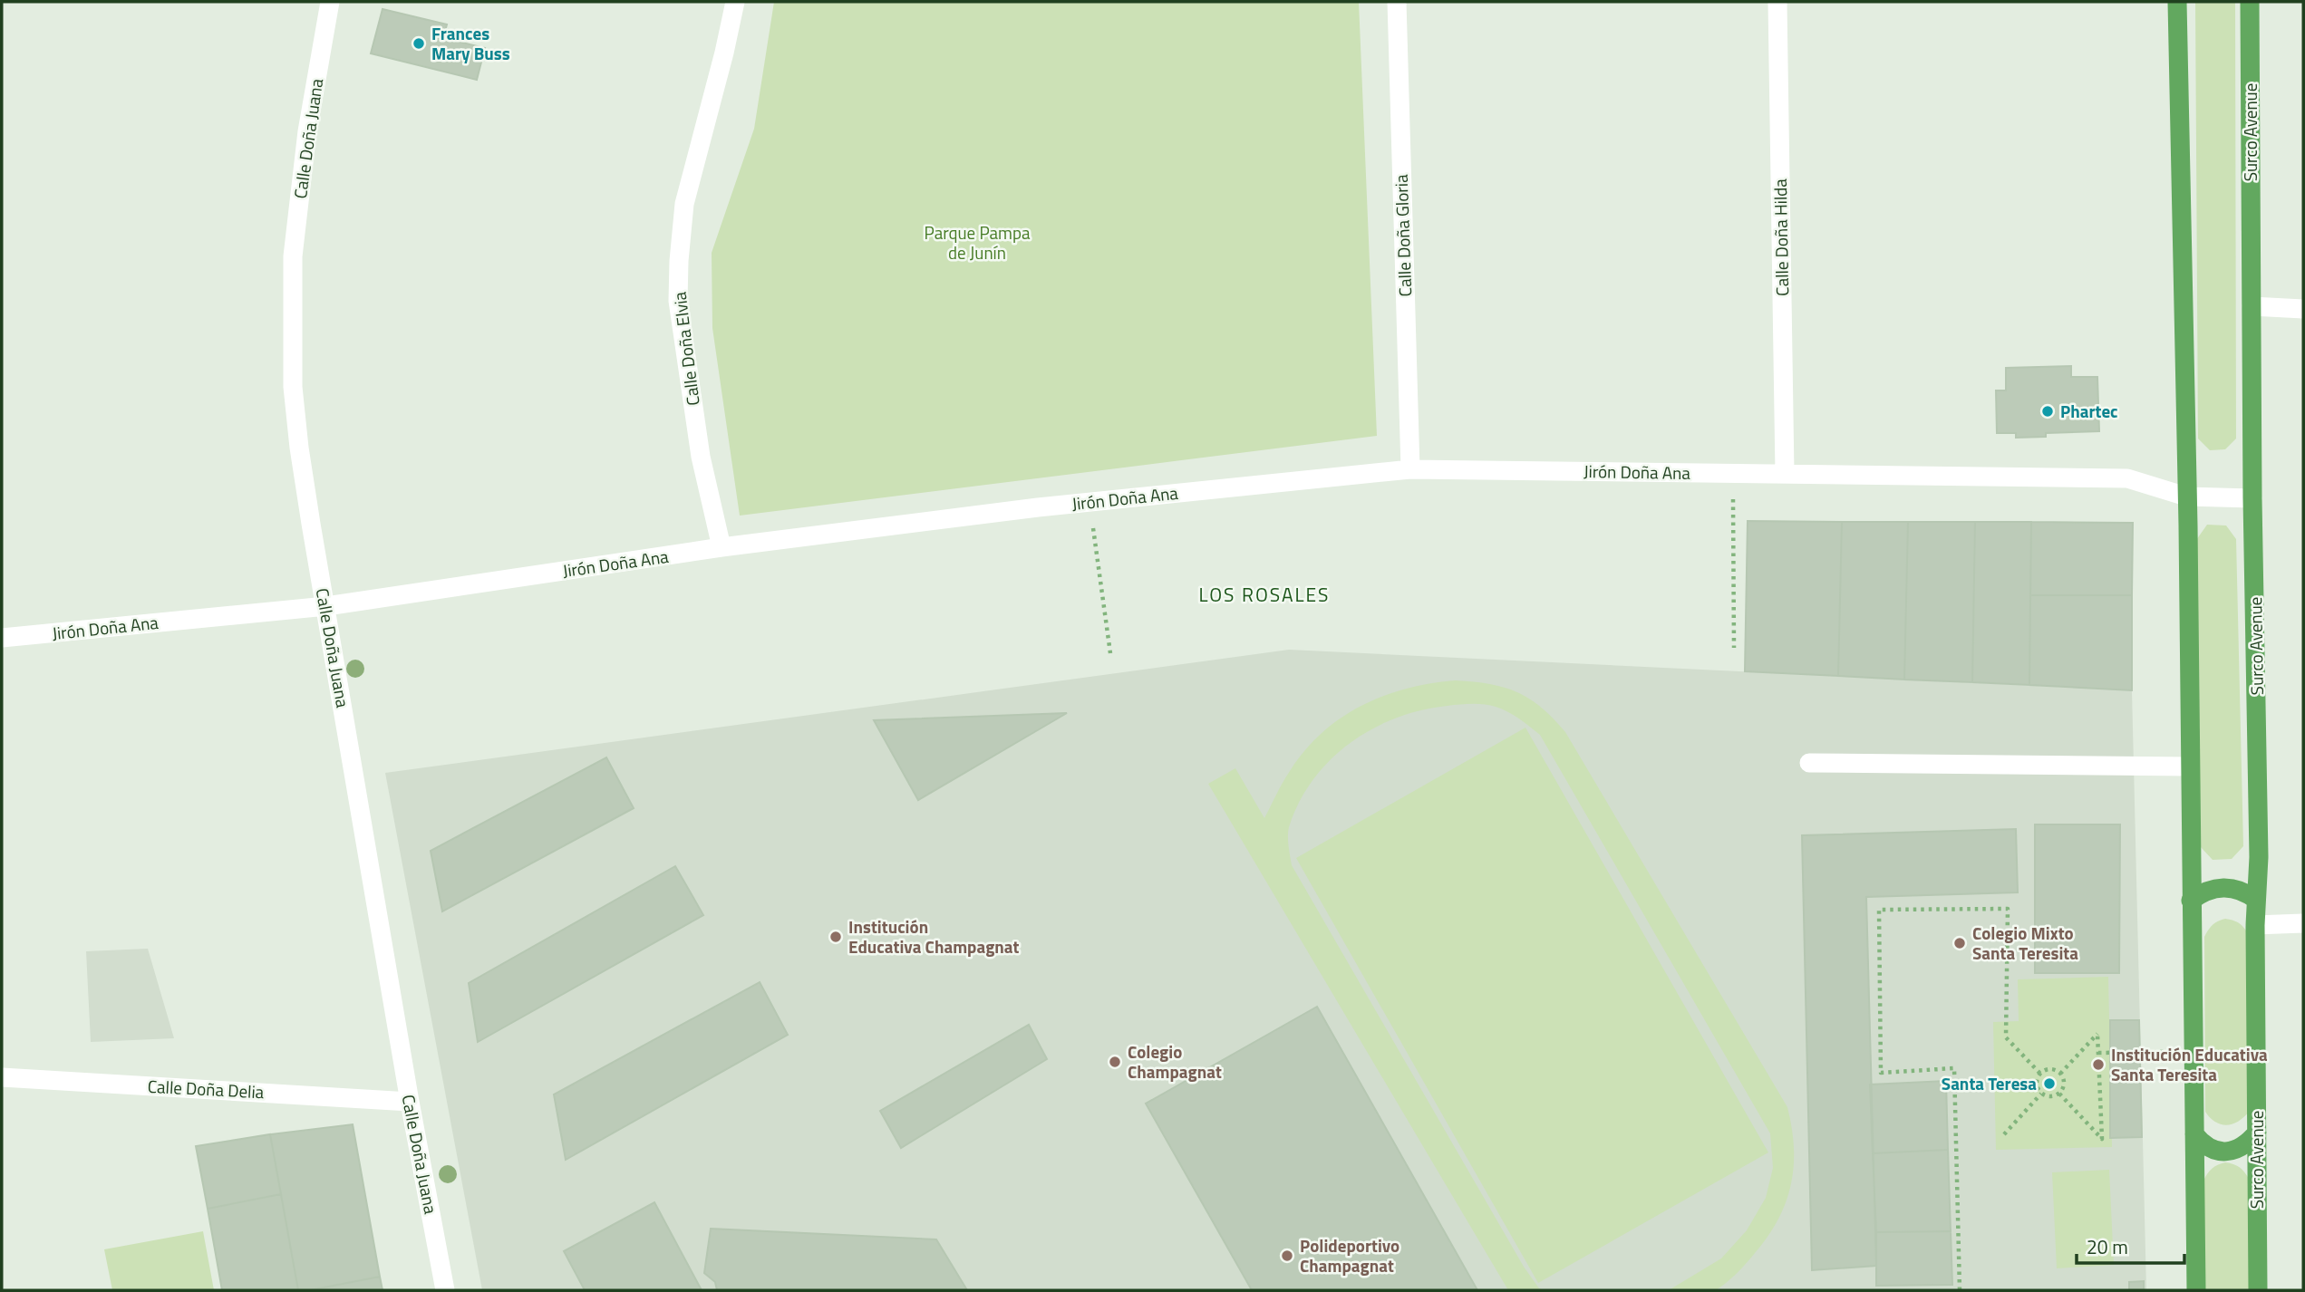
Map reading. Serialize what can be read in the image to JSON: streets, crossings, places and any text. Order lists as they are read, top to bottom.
{
  "streets": {
    "main road": ["Surco Avenue"],
    "street": [
      "Calle Doña Juana",
      "Calle Doña Gloria",
      "Calle Doña Hilda",
      "Calle Doña Elvia",
      "Jirón Doña Ana",
      "Calle Doña Delia"
    ]
  },
  "crossings": [
    ["Surco Avenue", "Jirón Doña Ana"],
    ["Calle Doña Juana", "Jirón Doña Ana"],
    ["Calle Doña Juana", "Calle Doña Delia"],
    ["Calle Doña Gloria", "Jirón Doña Ana"],
    ["Calle Doña Hilda", "Jirón Doña Ana"],
    ["Calle Doña Elvia", "Jirón Doña Ana"]
  ],
  "districts": ["LOS ROSALES"],
  "parks": ["Parque Pampa de Junín"],
  "places": [
    "Frances Mary Buss",
    "Phartec",
    "Institución Educativa Champagnat",
    "Colegio Mixto Santa Teresita",
    "Colegio Champagnat",
    "Institución Educativa Santa Teresita",
    "Santa Teresa",
    "Polideportivo Champagnat"
  ],
  "scale_bar": "20 m"
}
